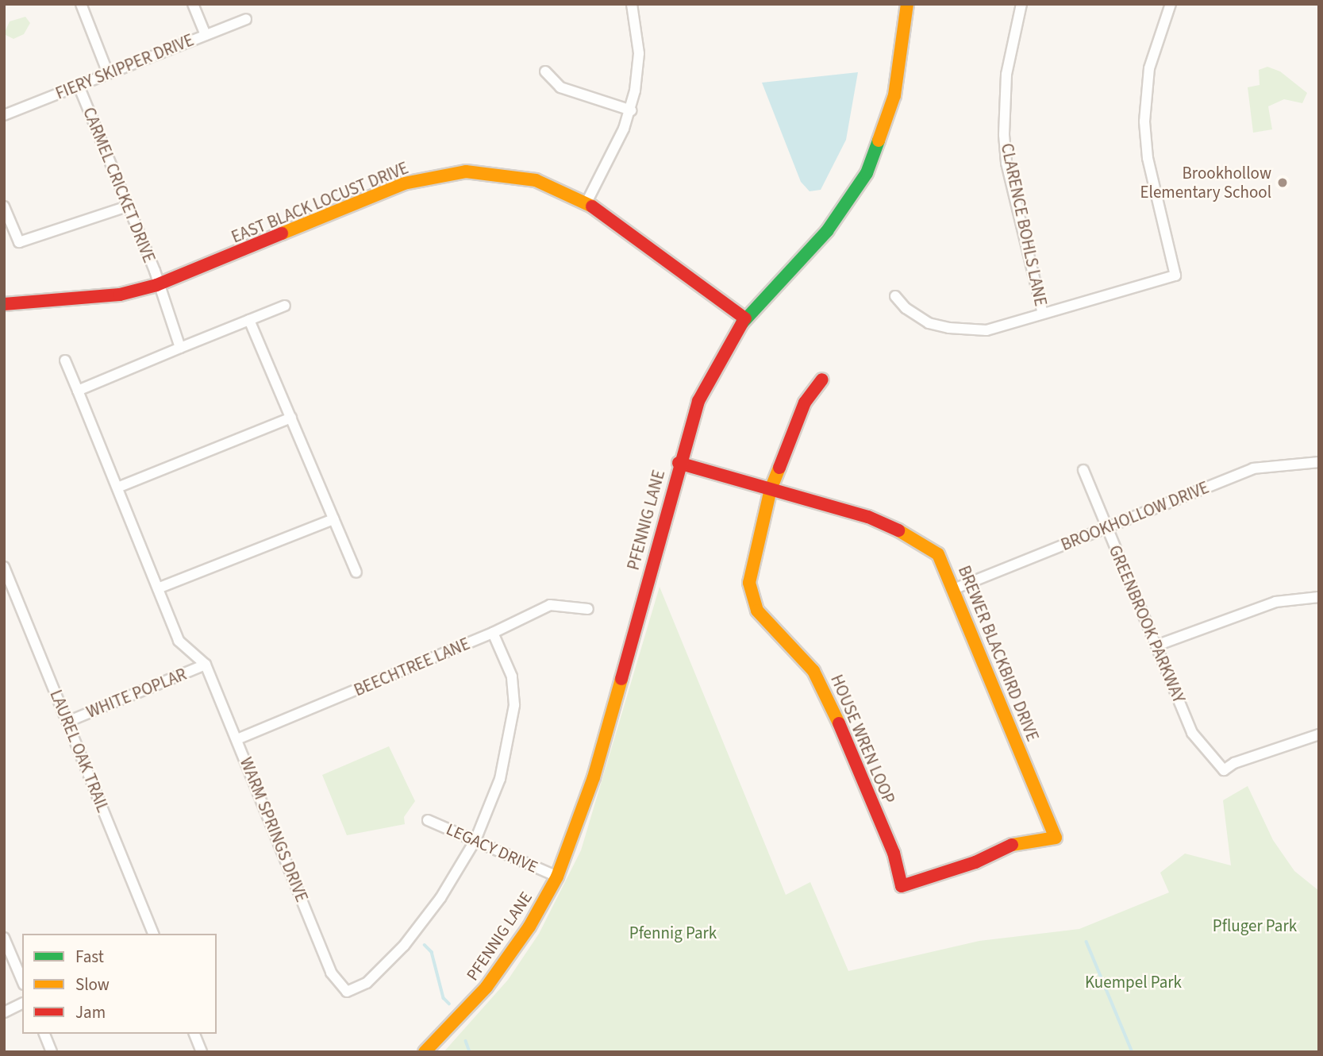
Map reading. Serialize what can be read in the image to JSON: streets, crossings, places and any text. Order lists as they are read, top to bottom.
{
  "streets": {
    "street": [
      "FIERY SKIPPER DRIVE",
      "CARMEL CRICKET DRIVE",
      "EAST BLACK LOCUST DRIVE",
      "CLARENCE BOHLS LANE",
      "BROOKHOLLOW DRIVE",
      "PFENNIG LANE",
      "GREENBROOK PARKWAY",
      "BREWER BLACKBIRD DRIVE",
      "BEECHTREE LANE",
      "WHITE POPLAR",
      "HOUSE WREN LOOP",
      "LAUREL OAK TRAIL",
      "WARM SPRINGS DRIVE",
      "LEGACY DRIVE"
    ]
  },
  "crossings": [
    ["FIERY SKIPPER DRIVE", "CARMEL CRICKET DRIVE"],
    ["CARMEL CRICKET DRIVE", "EAST BLACK LOCUST DRIVE"],
    ["EAST BLACK LOCUST DRIVE", "PFENNIG LANE"],
    ["BROOKHOLLOW DRIVE", "GREENBROOK PARKWAY"],
    ["BROOKHOLLOW DRIVE", "BREWER BLACKBIRD DRIVE"],
    ["PFENNIG LANE", "BREWER BLACKBIRD DRIVE"],
    ["PFENNIG LANE", "LEGACY DRIVE"],
    ["BREWER BLACKBIRD DRIVE", "HOUSE WREN LOOP"],
    ["BEECHTREE LANE", "WARM SPRINGS DRIVE"],
    ["WHITE POPLAR", "LAUREL OAK TRAIL"],
    ["WHITE POPLAR", "WARM SPRINGS DRIVE"],
    ["WARM SPRINGS DRIVE", "LEGACY DRIVE"]
  ],
  "parks": ["Pfluger Park", "Pfennig Park", "Kuempel Park"],
  "places": ["Brookhollow Elementary School"],
  "legend": ["Fast", "Slow", "Jam"]
}
